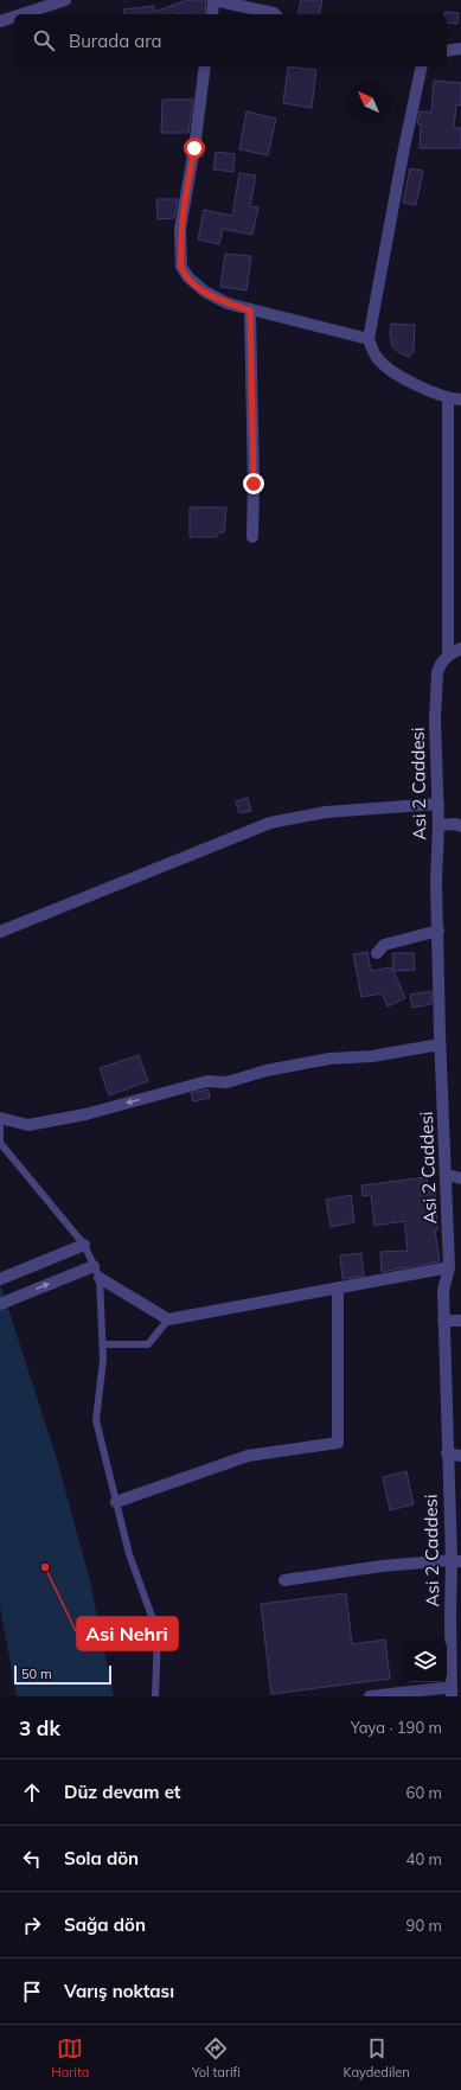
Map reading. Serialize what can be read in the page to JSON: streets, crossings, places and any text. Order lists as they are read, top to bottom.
{
  "streets": {
    "street": ["Asi 2 Caddesi"]
  },
  "places": ["Asi Nehri"],
  "scale_bar": "50 m",
  "north": "top left",
  "page": {
    "search": "Burada ara",
    "scale": "50 m",
    "heading": ["3 dk", "Yaya · 190 m"],
    "list": [
      ["Düz devam et", "60 m"],
      ["Sola dön", "40 m"],
      ["Sağa dön", "90 m"],
      "Varış noktası"
    ],
    "nav": ["Harita", "Yol tarifi", "Kaydedilen"]
  }
}
